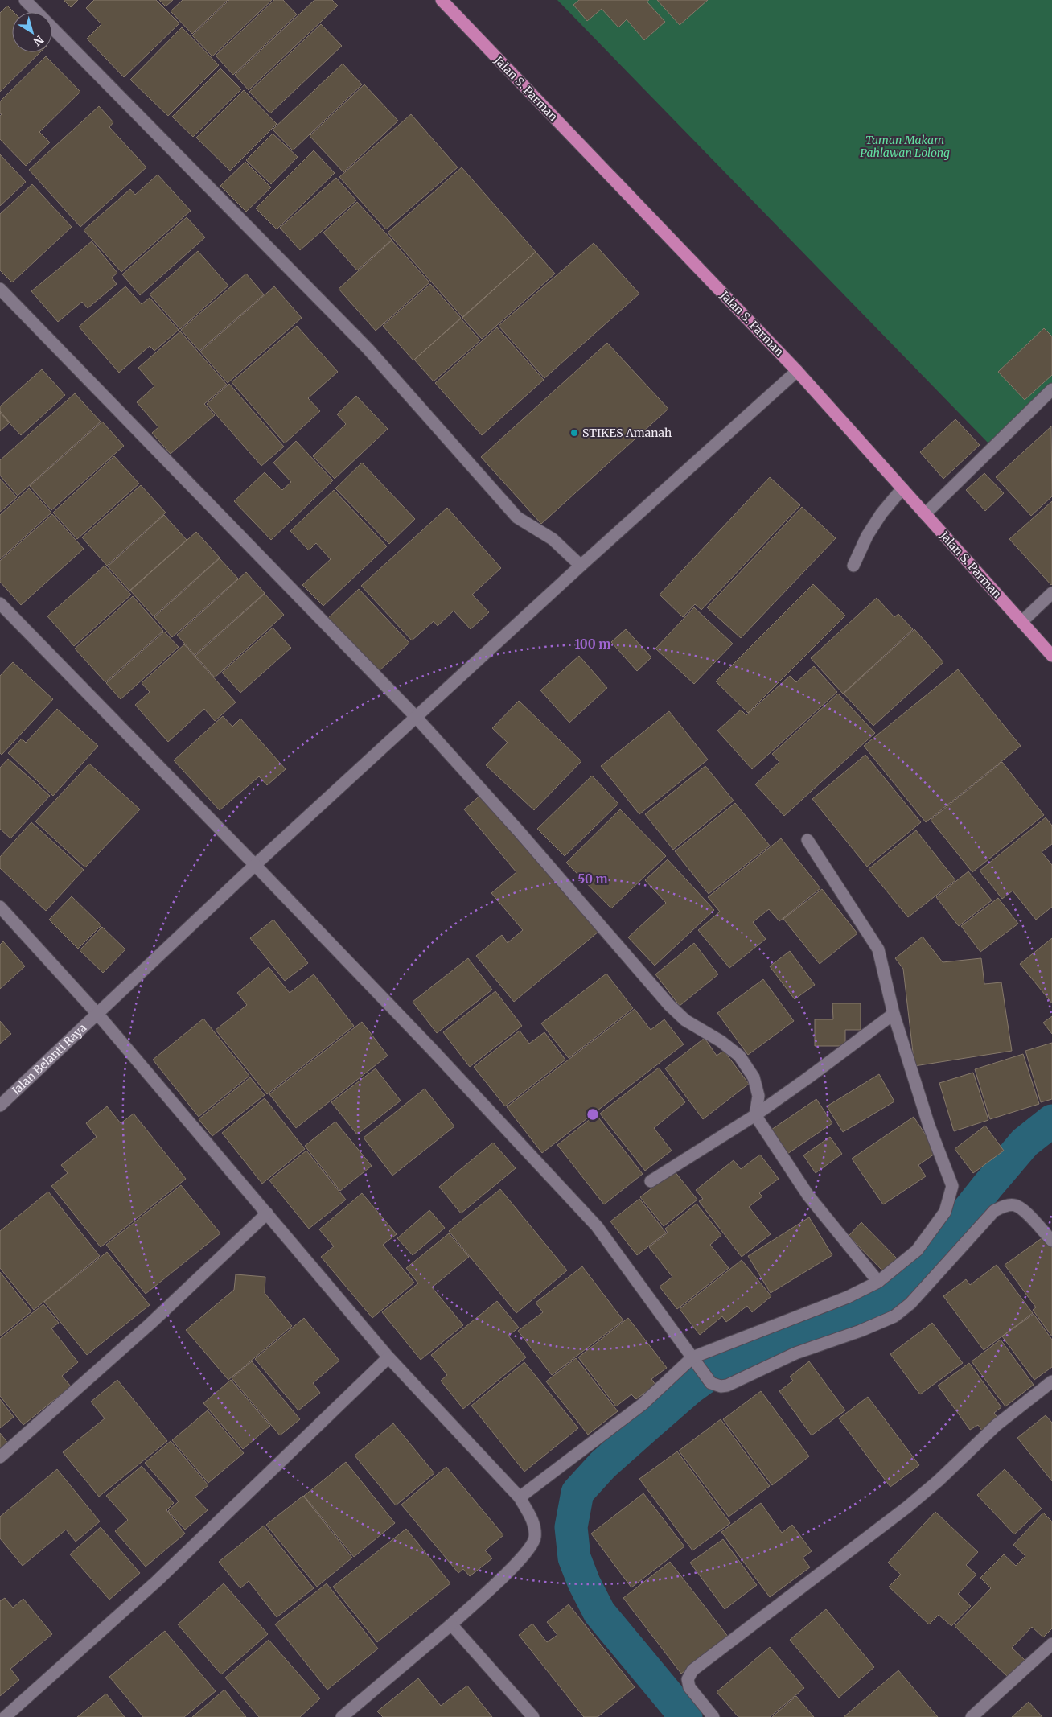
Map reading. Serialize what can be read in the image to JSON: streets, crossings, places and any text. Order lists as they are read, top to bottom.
{
  "streets": {
    "main road": ["Jalan S. Parman"],
    "street": ["Jalan Belanti Raya"]
  },
  "crossings": [
    ["Jalan S. Parman", "Jalan Belanti Raya"]
  ],
  "parks": ["Taman Makam Pahlawan Lolong"],
  "places": ["STIKES Amanah"],
  "north": "bottom right",
  "rings": ["100 m", "50 m"]
}
